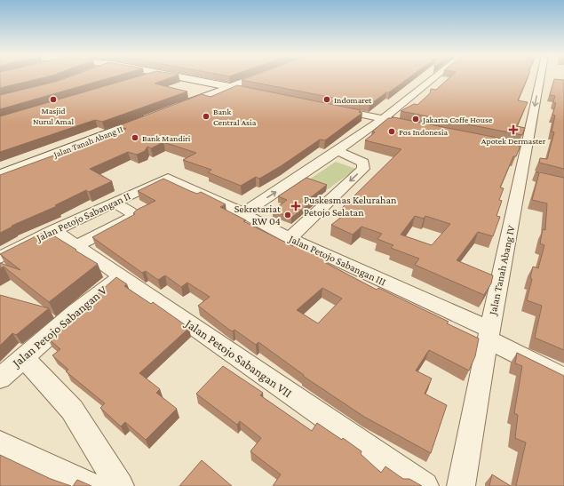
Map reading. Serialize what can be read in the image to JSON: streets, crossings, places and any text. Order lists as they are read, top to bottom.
{
  "streets": {
    "street": [
      "Jalan Tanah Abang II",
      "Jalan Petojo Sabangan II",
      "Jalan Petojo Sabangan III",
      "Jalan Tanah Abang IV",
      "Jalan Petojo Sabangan V",
      "Jalan Petojo Sabangan VII"
    ]
  },
  "crossings": [
    ["Jalan Petojo Sabangan II", "Jalan Petojo Sabangan III"],
    ["Jalan Petojo Sabangan II", "Jalan Petojo Sabangan VII"],
    ["Jalan Petojo Sabangan III", "Jalan Tanah Abang IV"],
    ["Jalan Petojo Sabangan V", "Jalan Petojo Sabangan VII"]
  ],
  "one_way": ["Jalan Tanah Abang IV"],
  "places": {
    "other": [
      "Masjid Nurul Amal",
      "Indomaret",
      "Bank Central Asia",
      "Jakarta Coffe House",
      "Pos Indonesia",
      "Bank Mandiri",
      "Sekretariat RW 04"
    ],
    "health": ["Apotek Dermaster", "Puskesmas Kelurahan Petojo Selatan"]
  }
}
